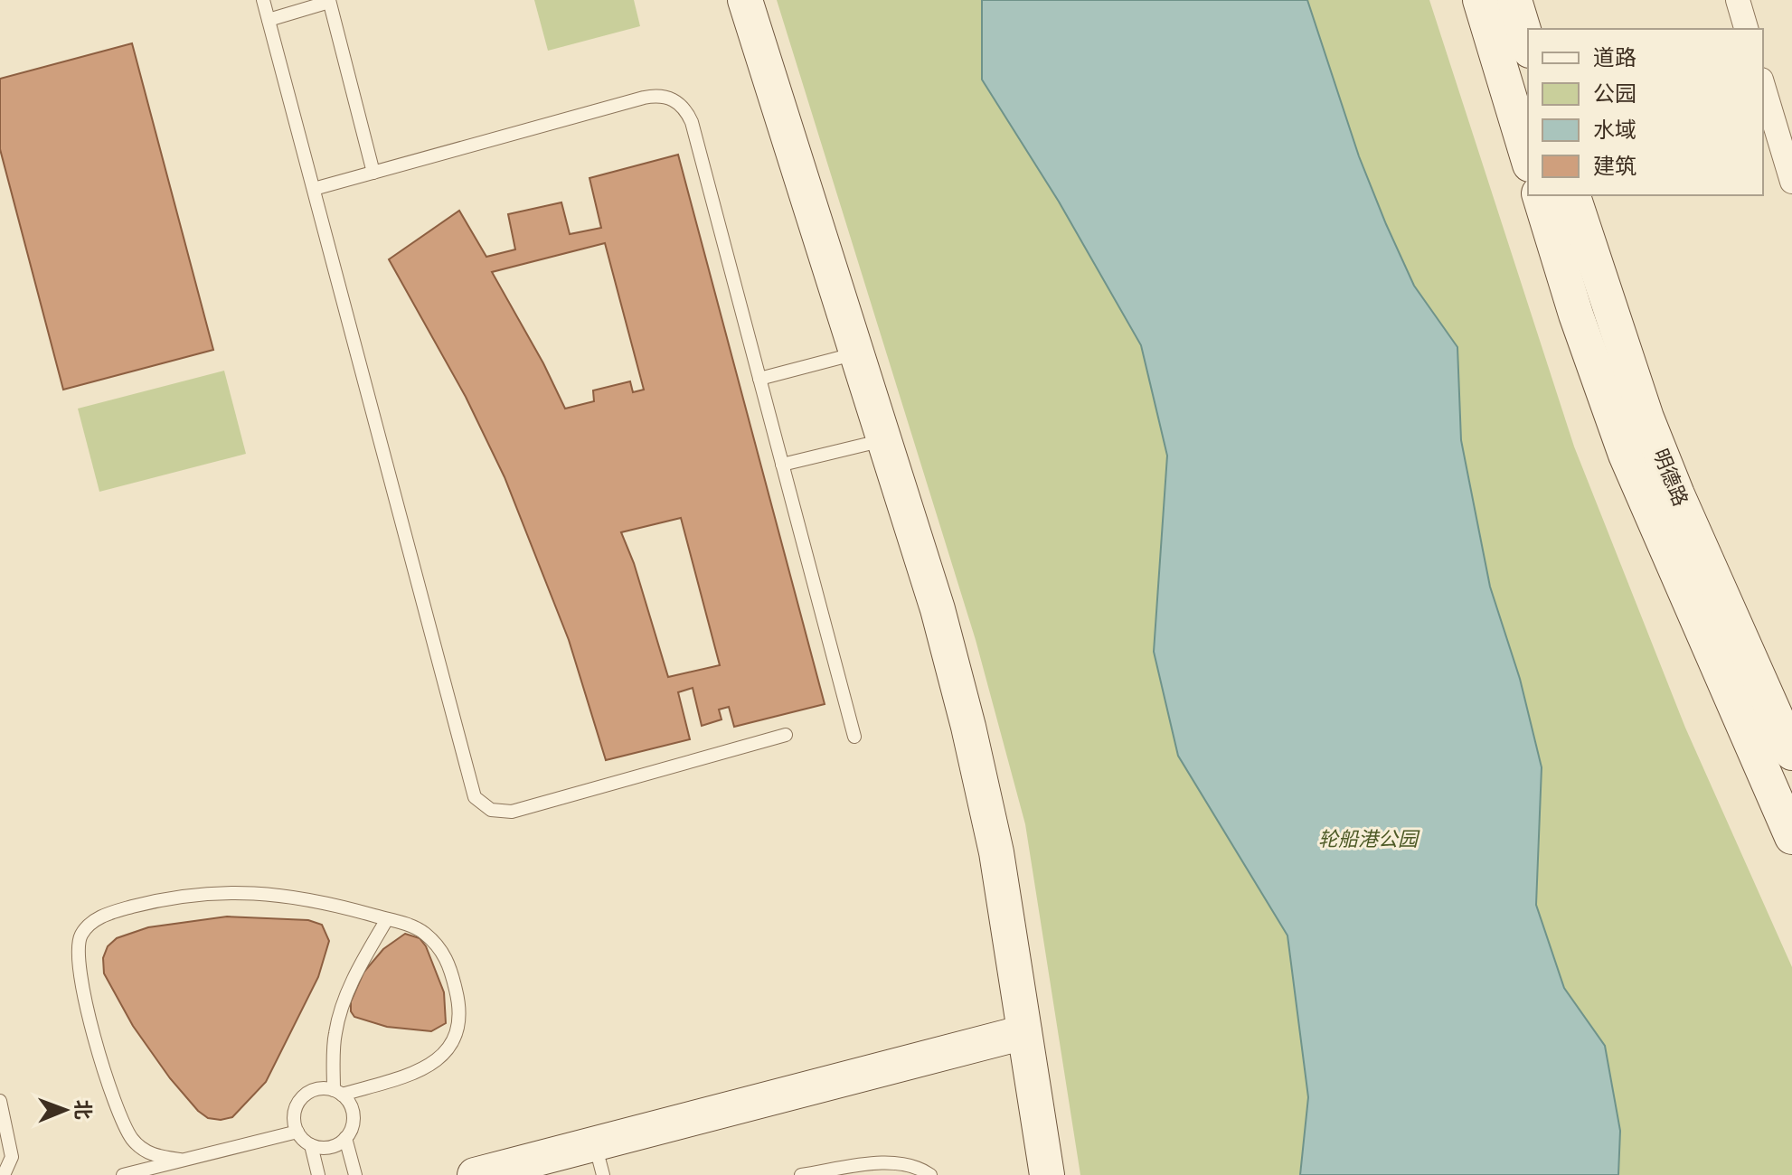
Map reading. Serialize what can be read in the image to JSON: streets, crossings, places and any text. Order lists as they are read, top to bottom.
{
  "streets": {
    "street": ["明德路"]
  },
  "parks": ["轮船港公园"],
  "legend": [
    "道路",
    "公园",
    "水域",
    "建筑"
  ],
  "north": "right"
}
